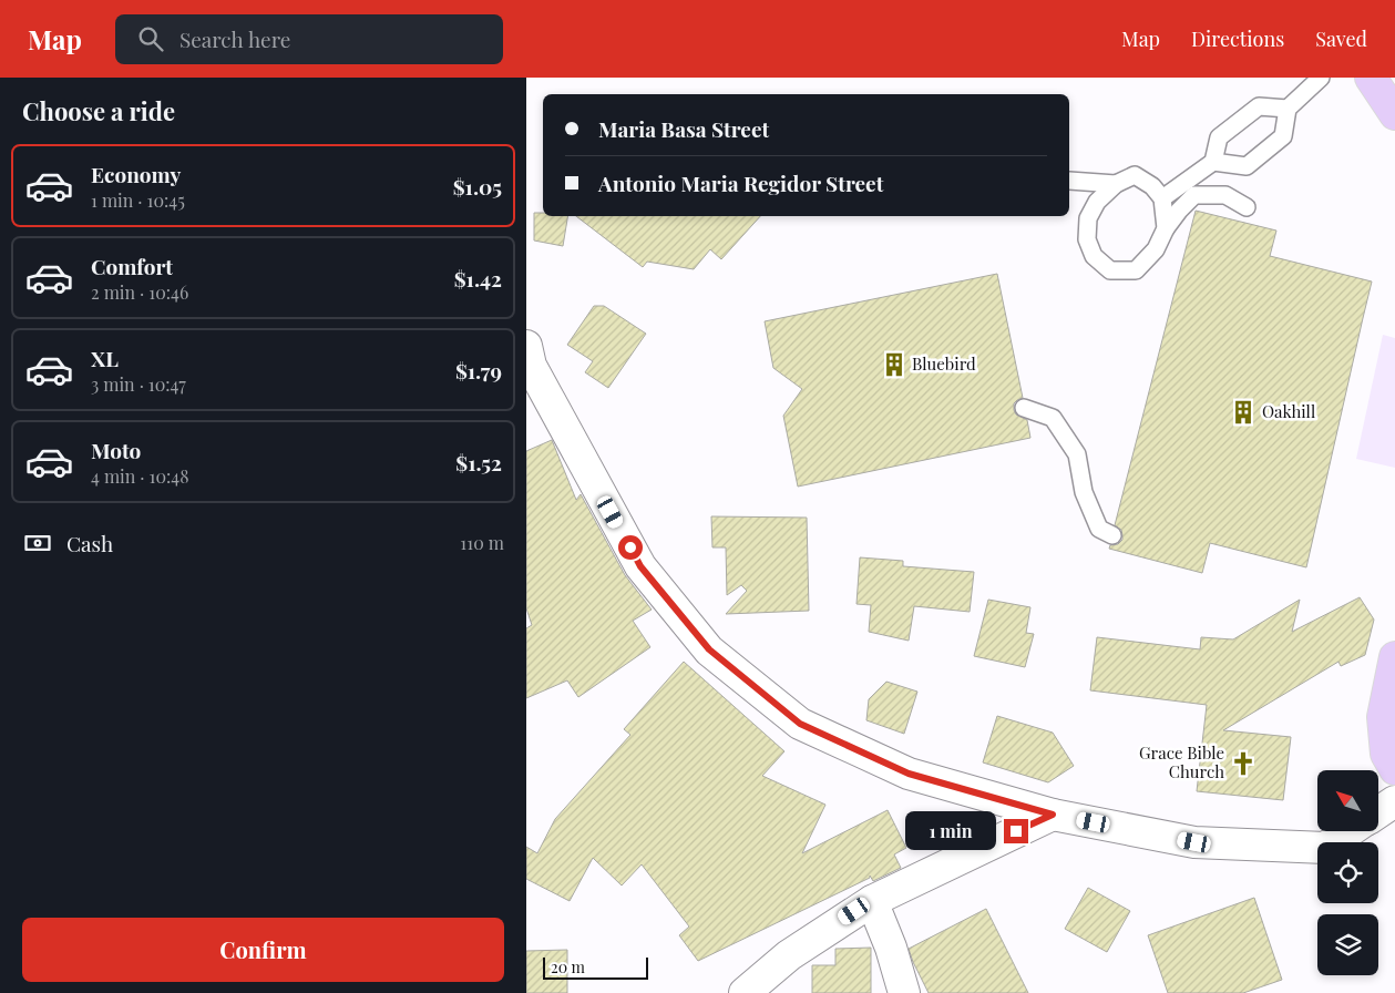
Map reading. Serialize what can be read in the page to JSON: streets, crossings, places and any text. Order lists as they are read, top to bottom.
{
  "places": {
    "building": ["Bluebird", "Oakhill"],
    "church": ["Grace Bible Church"]
  },
  "scale_bar": "20 m",
  "north": "top left",
  "page": {
    "header": "Map",
    "search": "Search here",
    "nav": ["Map", "Directions", "Saved"],
    "heading": "Choose a ride",
    "banner": ["Maria Basa Street", "Antonio Maria Regidor Street"],
    "list": [
      {
        "name": "Economy",
        "note": "1 min · 10:45",
        "value": "$1.05"
      },
      {
        "name": "Comfort",
        "note": "2 min · 10:46",
        "value": "$1.42"
      },
      {
        "name": "XL",
        "note": "3 min · 10:47",
        "value": "$1.79"
      },
      {
        "name": "Moto",
        "note": "4 min · 10:48",
        "value": "$1.52"
      }
    ],
    "pay": ["Cash", "110 m"],
    "bubble": "1 min",
    "buttons": "Confirm",
    "scale": "20 m"
  }
}
